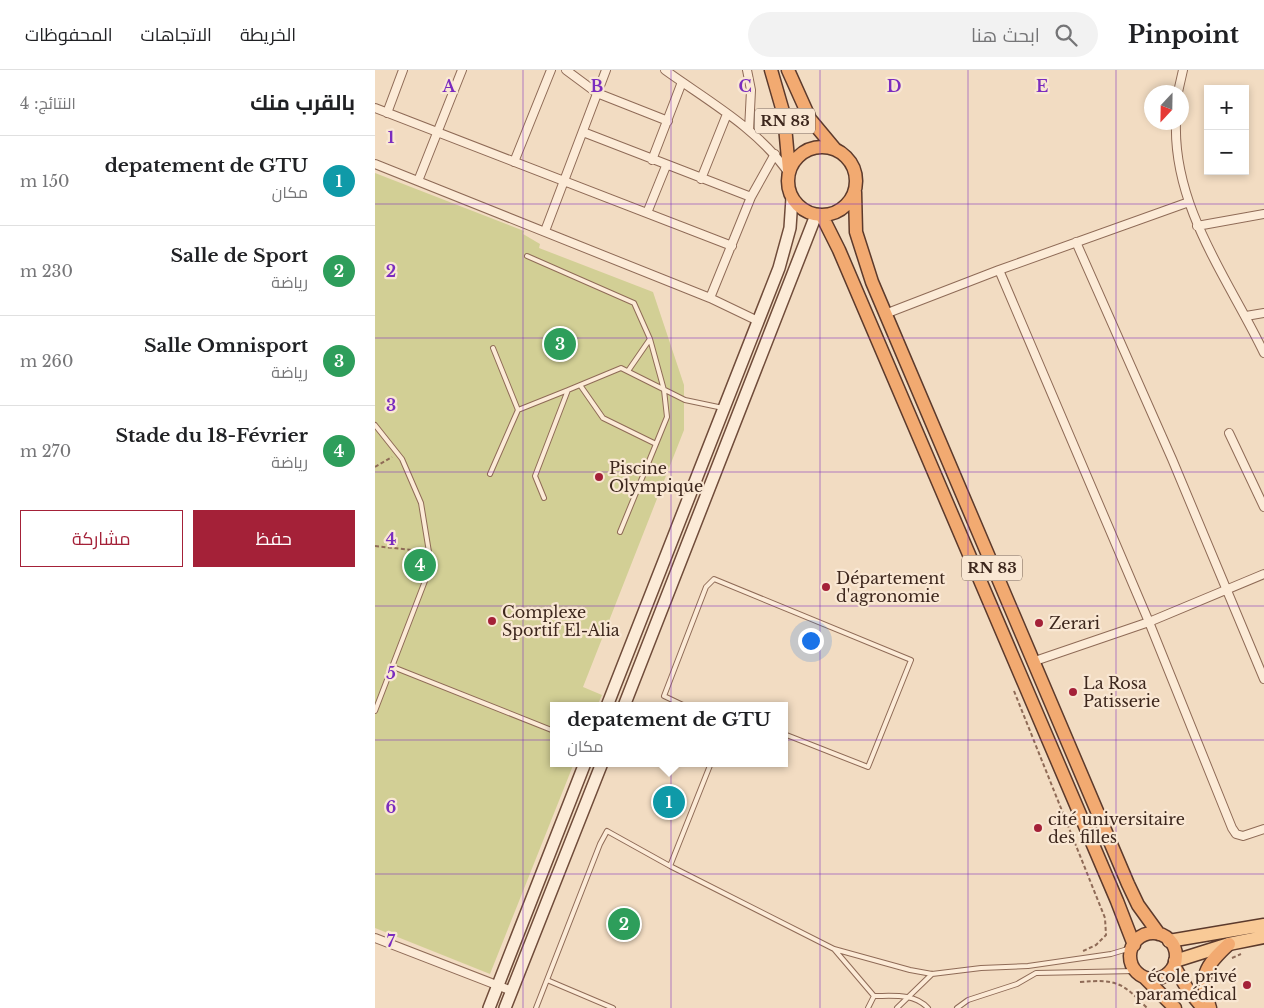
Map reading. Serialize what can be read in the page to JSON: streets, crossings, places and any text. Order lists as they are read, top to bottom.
{
  "streets": {
    "highway": ["RN 83"]
  },
  "places": [
    "Piscine Olympique",
    "Département d'agronomie",
    "Complexe Sportif El-Alia",
    "Zerari",
    "La Rosa Patisserie",
    "cité universitaire des filles",
    "école privé paramédical"
  ],
  "north": "bottom",
  "page": {
    "header": "Pinpoint",
    "search": "ابحث هنا",
    "nav": ["الخريطة", "الاتجاهات", "المحفوظات"],
    "heading": ["بالقرب منك", "النتائج: 4"],
    "map_buttons": ["+", "−"],
    "list": [
      {
        "mark": "1",
        "name": "depatement de GTU",
        "note": "مكان",
        "value": "150 m"
      },
      {
        "mark": "2",
        "name": "Salle de Sport",
        "note": "رياضة",
        "value": "230 m"
      },
      {
        "mark": "3",
        "name": "Salle Omnisport",
        "note": "رياضة",
        "value": "260 m"
      },
      {
        "mark": "4",
        "name": "Stade du 18-Février",
        "note": "رياضة",
        "value": "270 m"
      }
    ],
    "pins": [
      "3",
      "4",
      "1",
      "2"
    ],
    "buttons": ["حفظ", "مشاركة"],
    "popup": ["depatement de GTU", "مكان"]
  },
  "grid": {
    "columns": [
      "A",
      "B",
      "C",
      "D",
      "E"
    ],
    "rows": [
      "1",
      "2",
      "3",
      "4",
      "5",
      "6",
      "7"
    ]
  }
}
